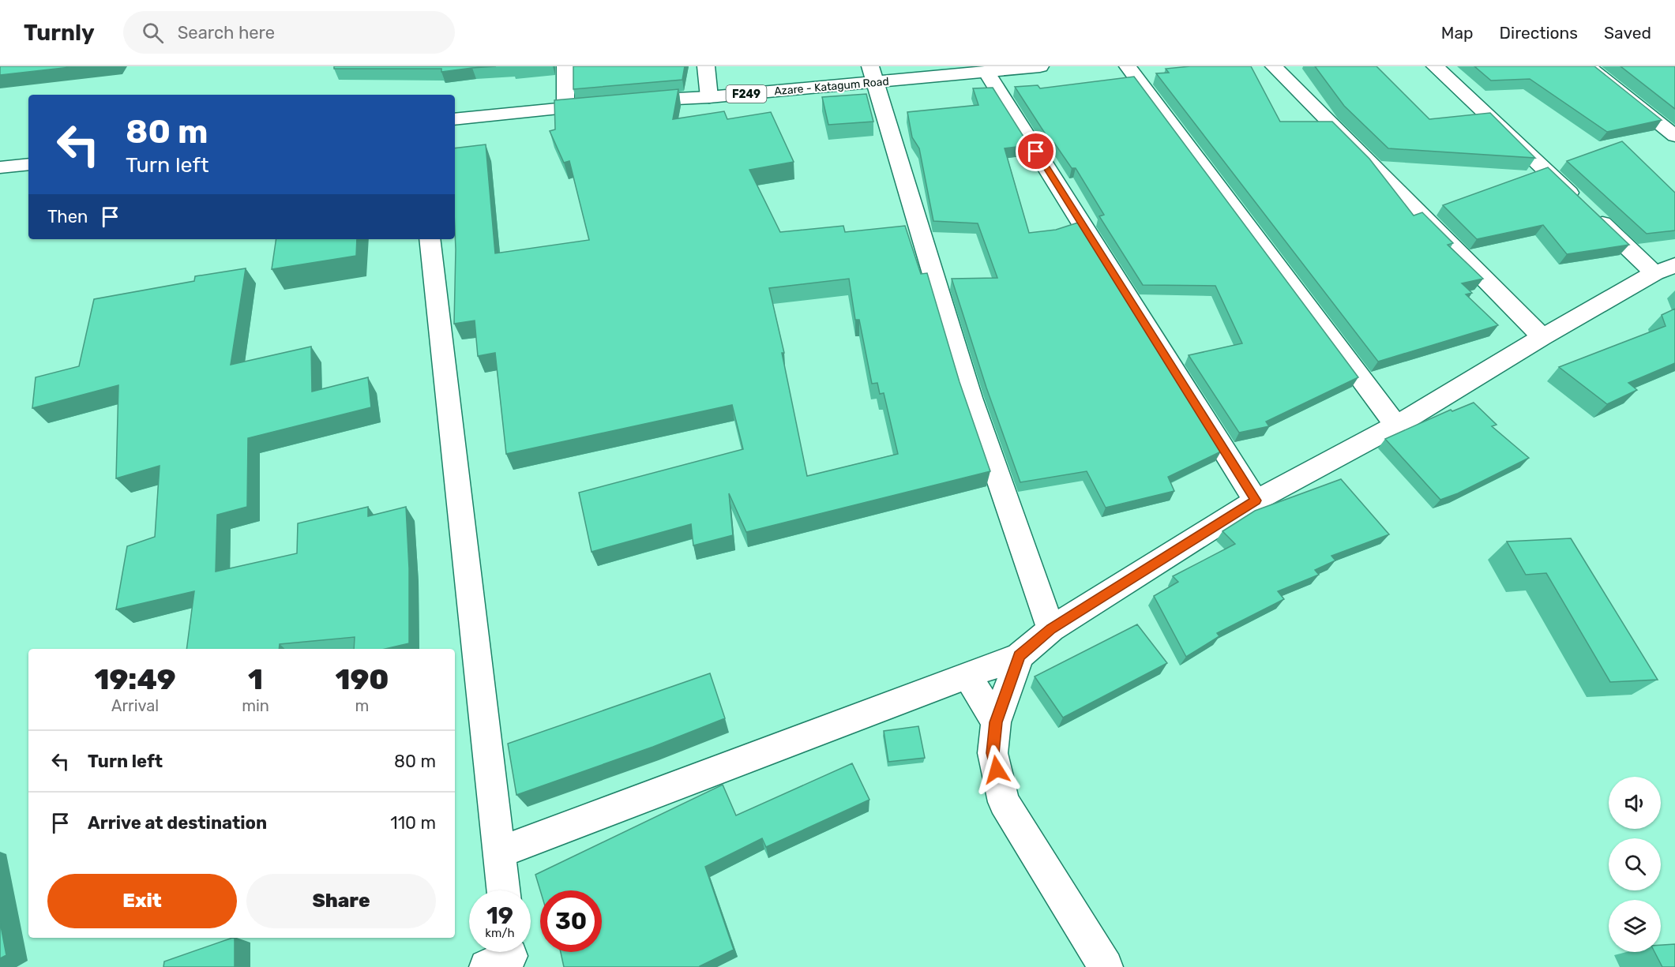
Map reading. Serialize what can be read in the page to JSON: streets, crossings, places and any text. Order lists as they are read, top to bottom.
{
  "streets": {
    "street": ["Azare - Katagum Road", "F249"]
  },
  "page": {
    "header": "Turnly",
    "search": "Search here",
    "nav": ["Map", "Directions", "Saved"],
    "turn": ["80 m", "Turn left"],
    "then": "Then",
    "eta": [
      "19:49",
      "Arrival",
      "1",
      "min",
      "190",
      "m"
    ],
    "list": [
      {
        "name": "Turn left",
        "value": "80 m"
      },
      {
        "name": "Arrive at destination",
        "value": "110 m"
      }
    ],
    "buttons": ["Exit", "Share"],
    "speed": "19 km/h",
    "limit": "30"
  }
}
